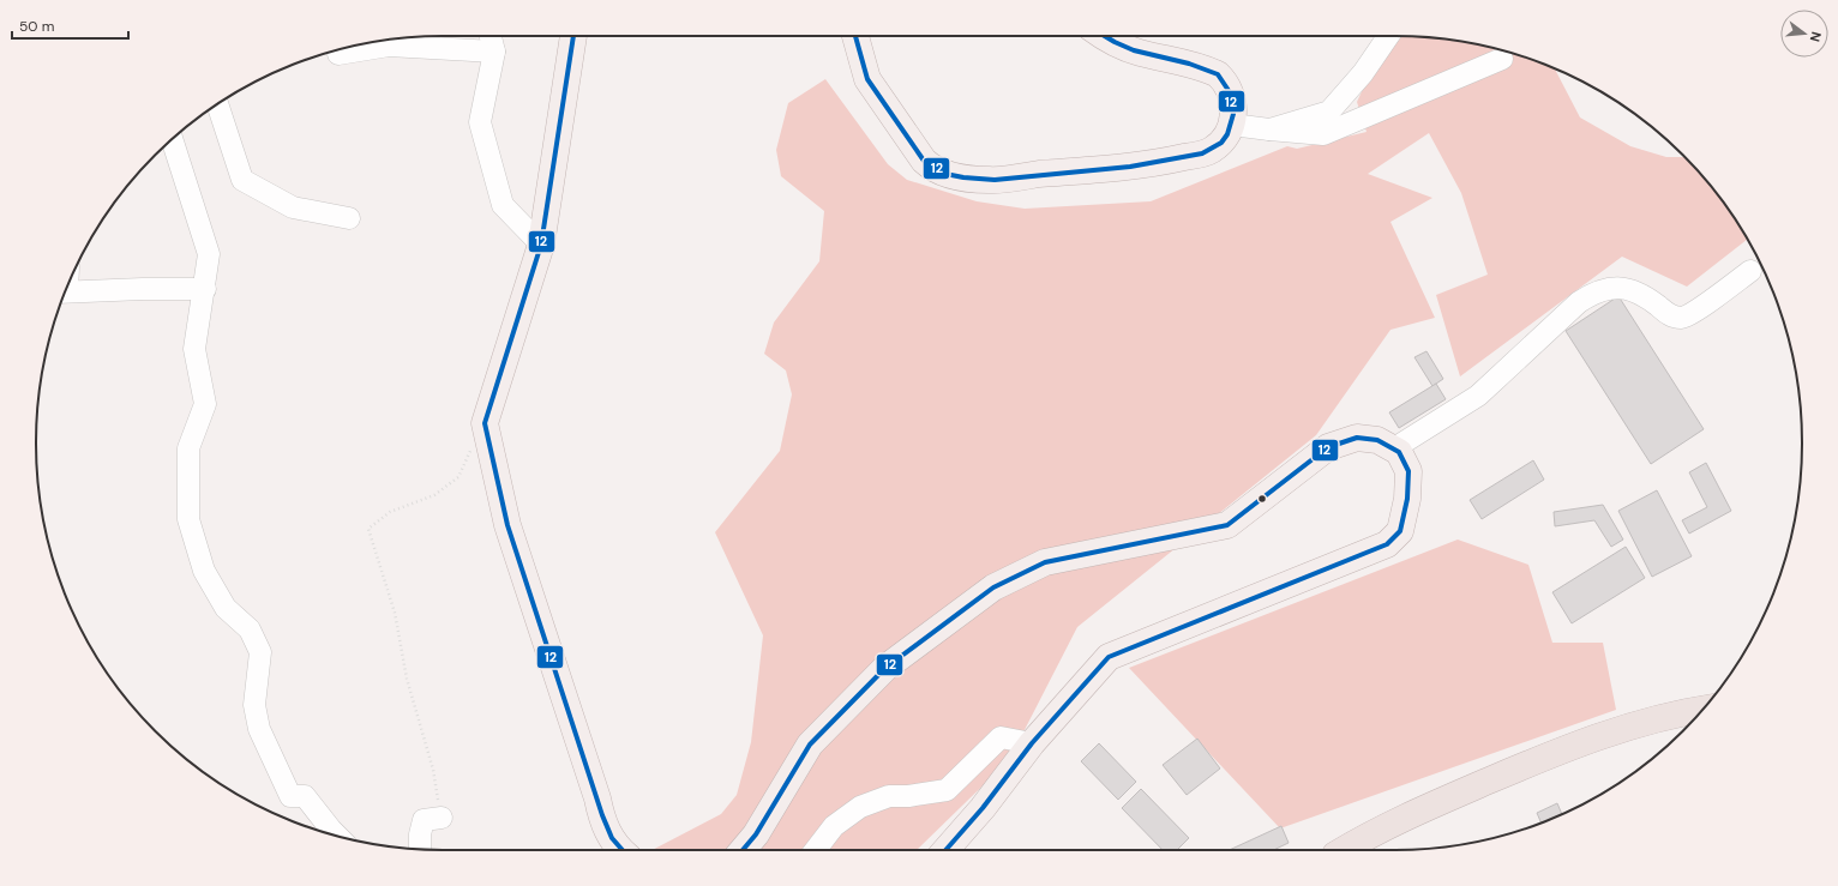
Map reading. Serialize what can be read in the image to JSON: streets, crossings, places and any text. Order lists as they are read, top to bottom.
{
  "lines": ["transit line 12"],
  "scale_bar": "50 m",
  "north": "right"
}
